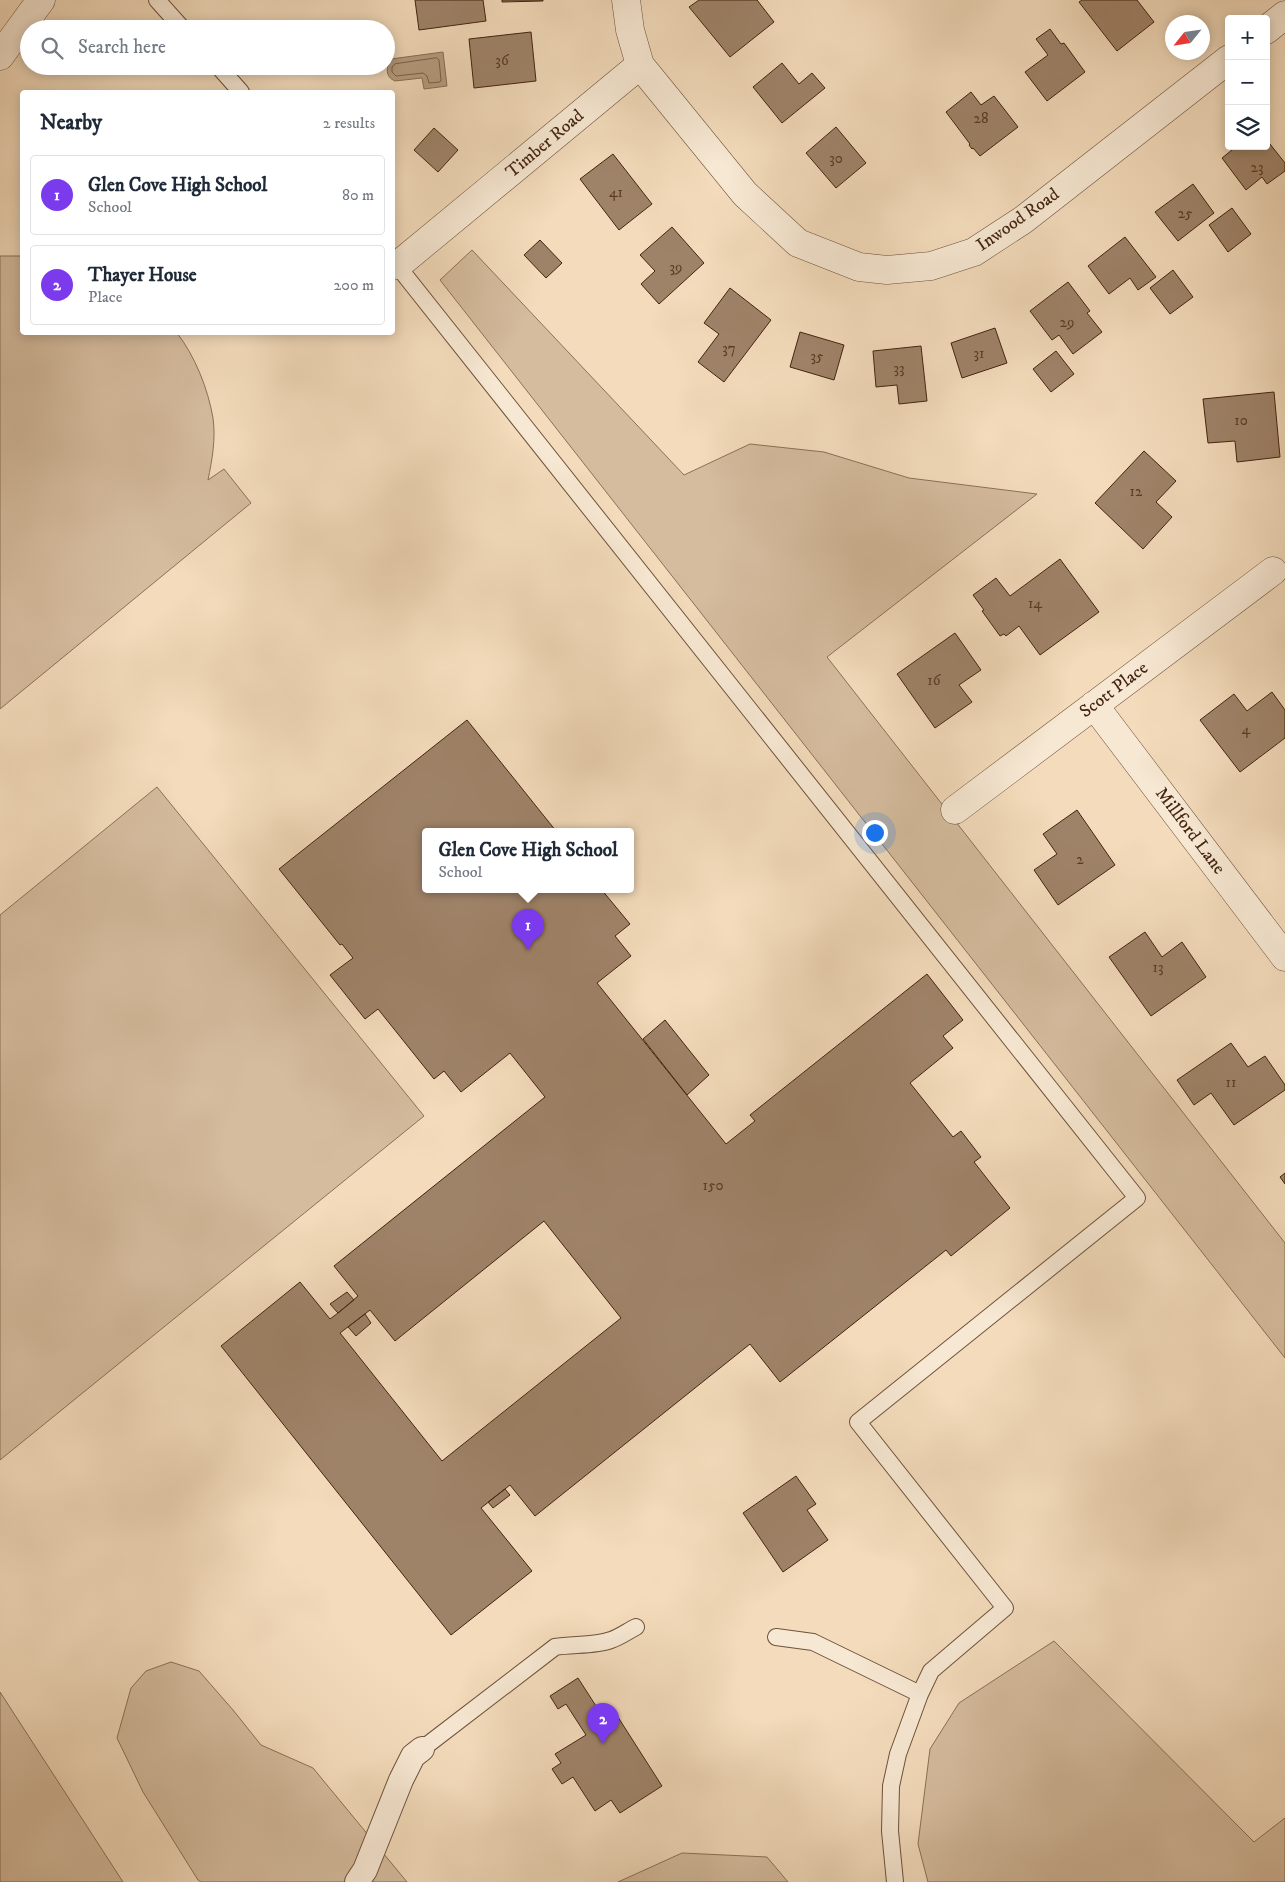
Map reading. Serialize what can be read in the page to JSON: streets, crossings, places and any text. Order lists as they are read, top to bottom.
{
  "streets": {
    "street": [
      "Timber Road",
      "Inwood Road",
      "Scott Place",
      "Millford Lane"
    ]
  },
  "crossings": [
    ["Timber Road", "Inwood Road"],
    ["Scott Place", "Millford Lane"]
  ],
  "house_numbers": [
    "36",
    "28",
    "30",
    "23",
    "41",
    "25",
    "39",
    "29",
    "37",
    "31",
    "35",
    "33",
    "10",
    "12",
    "14",
    "16",
    "4",
    "2",
    "13",
    "11",
    "150"
  ],
  "north": "bottom left",
  "page": {
    "map_buttons": ["+", "−"],
    "search": "Search here",
    "heading": ["Nearby", "2 results"],
    "list": [
      {
        "mark": "1",
        "name": "Glen Cove High School",
        "note": "School",
        "value": "80 m"
      },
      {
        "mark": "2",
        "name": "Thayer House",
        "note": "Place",
        "value": "200 m"
      }
    ],
    "popup": ["Glen Cove High School", "School"],
    "pins": ["1", "2"]
  }
}
